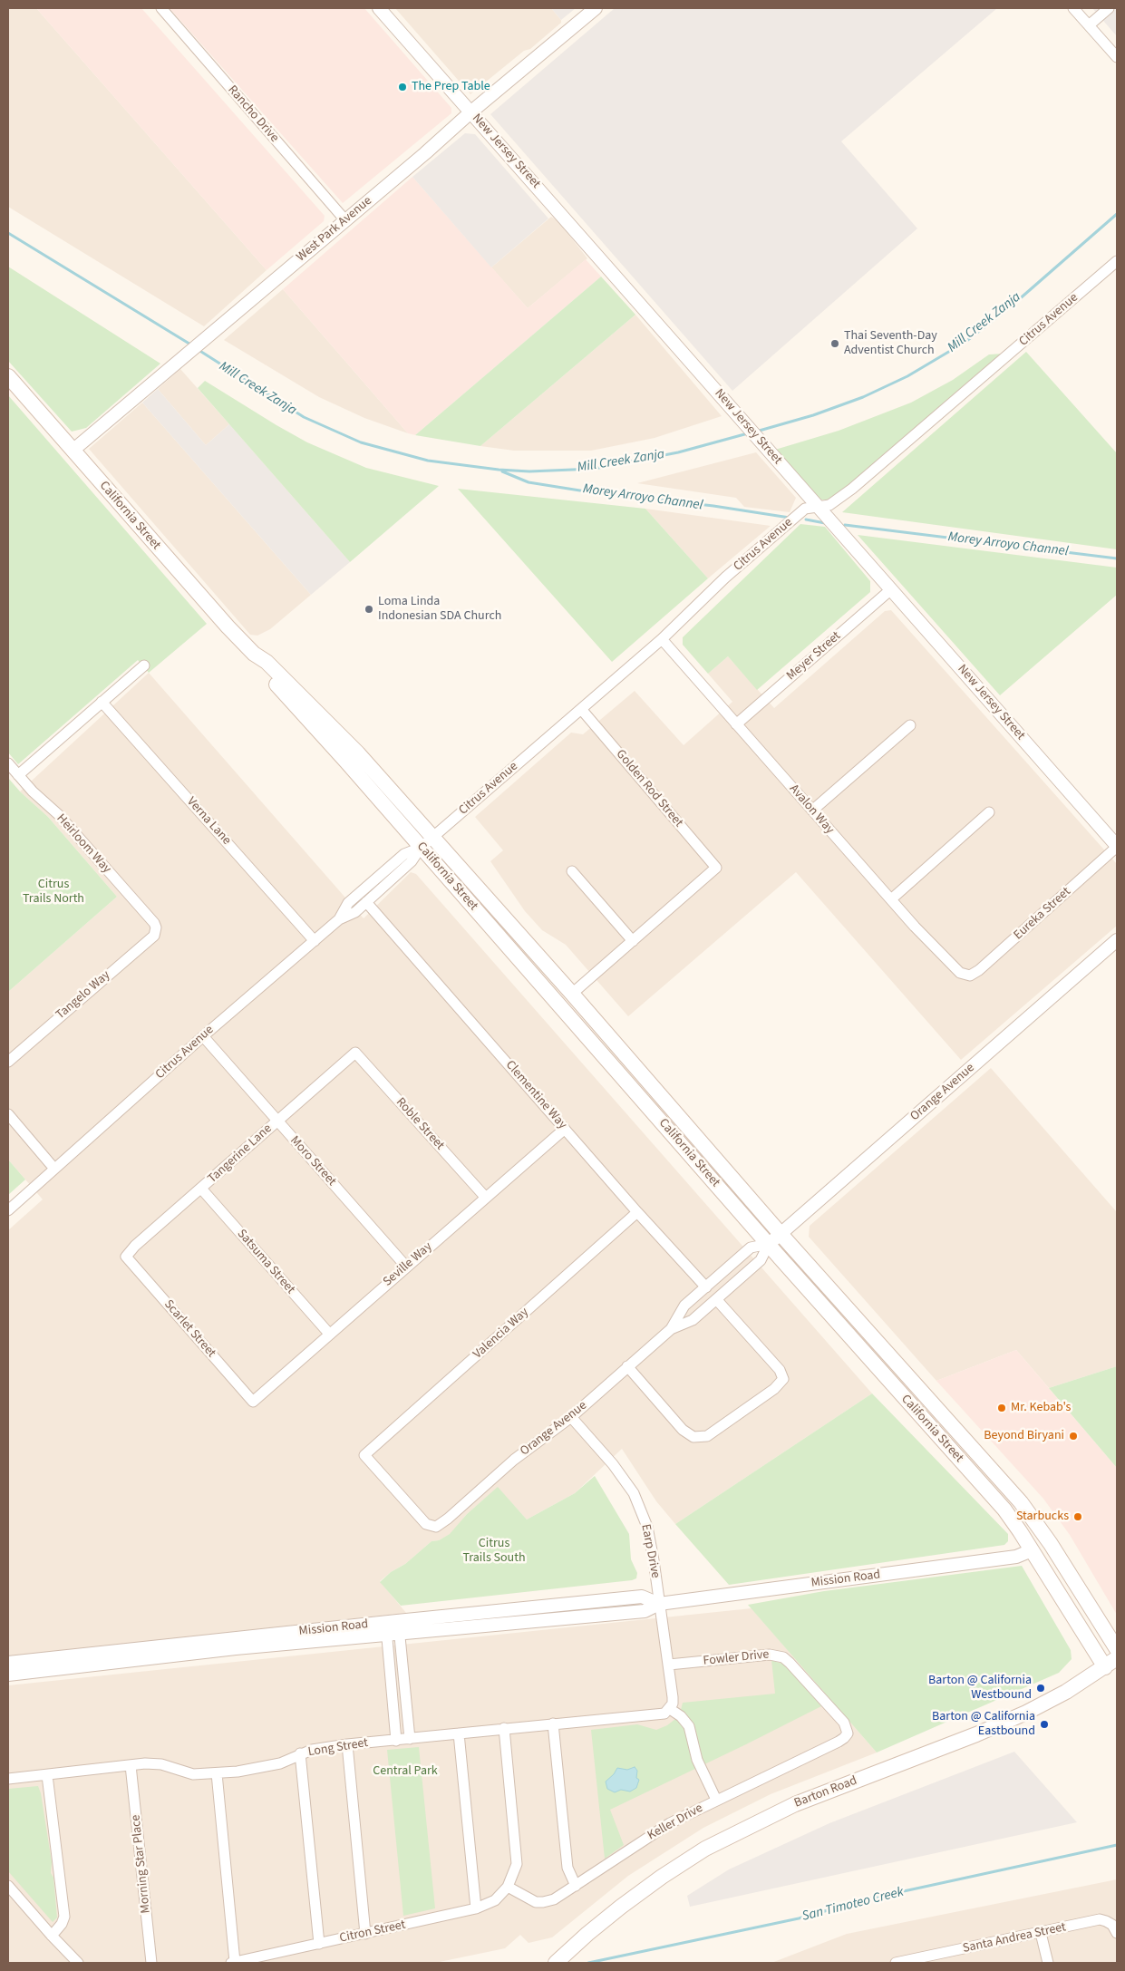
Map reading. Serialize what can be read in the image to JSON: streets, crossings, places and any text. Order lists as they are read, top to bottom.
{
  "streets": {
    "main road": ["California Street", "Barton Road"],
    "street": [
      "Rancho Drive",
      "New Jersey Street",
      "West Park Avenue",
      "Citrus Avenue",
      "Meyer Street",
      "Golden Rod Street",
      "Avalon Way",
      "Verna Lane",
      "Heirloom Way",
      "Eureka Street",
      "Tangelo Way",
      "Orange Avenue",
      "Clementine Way",
      "Roble Street",
      "Tangerine Lane",
      "Moro Street",
      "Satsuma Street",
      "Seville Way",
      "Scarlet Street",
      "Valencia Way",
      "Earp Drive",
      "Mission Road",
      "Fowler Drive",
      "Long Street",
      "Keller Drive",
      "Morning Star Place",
      "Citron Street",
      "Santa Andrea Street"
    ]
  },
  "crossings": [
    ["Rancho Drive", "West Park Avenue"],
    ["New Jersey Street", "West Park Avenue"],
    ["New Jersey Street", "Citrus Avenue"],
    ["New Jersey Street", "Meyer Street"],
    ["New Jersey Street", "Eureka Street"],
    ["West Park Avenue", "California Street"],
    ["Citrus Avenue", "California Street"],
    ["Citrus Avenue", "Golden Rod Street"],
    ["Citrus Avenue", "Avalon Way"],
    ["Citrus Avenue", "Verna Lane"],
    ["Citrus Avenue", "Clementine Way"],
    ["Citrus Avenue", "Moro Street"],
    ["California Street", "Orange Avenue"],
    ["California Street", "Mission Road"],
    ["California Street", "Barton Road"],
    ["Meyer Street", "Avalon Way"],
    ["Avalon Way", "Eureka Street"],
    ["Heirloom Way", "Tangelo Way"],
    ["Orange Avenue", "Clementine Way"],
    ["Orange Avenue", "Valencia Way"],
    ["Orange Avenue", "Earp Drive"],
    ["Clementine Way", "Seville Way"],
    ["Clementine Way", "Valencia Way"],
    ["Roble Street", "Tangerine Lane"],
    ["Roble Street", "Seville Way"],
    ["Tangerine Lane", "Moro Street"],
    ["Tangerine Lane", "Satsuma Street"],
    ["Tangerine Lane", "Scarlet Street"],
    ["Moro Street", "Seville Way"],
    ["Satsuma Street", "Seville Way"],
    ["Seville Way", "Scarlet Street"],
    ["Earp Drive", "Mission Road"],
    ["Earp Drive", "Fowler Drive"],
    ["Earp Drive", "Long Street"],
    ["Fowler Drive", "Keller Drive"],
    ["Long Street", "Morning Star Place"],
    ["Keller Drive", "Citron Street"]
  ],
  "water": ["Mill Creek Zanja", "Morey Arroyo Channel", "San Timoteo Creek"],
  "parks": ["Citrus Trails North", "Citrus Trails South", "Central Park"],
  "places": [
    "The Prep Table",
    "Thai Seventh-Day Adventist Church",
    "Loma Linda Indonesian SDA Church",
    "Mr. Kebab's",
    "Beyond Biryani",
    "Starbucks",
    "Barton @ California Westbound",
    "Barton @ California Eastbound"
  ]
}
